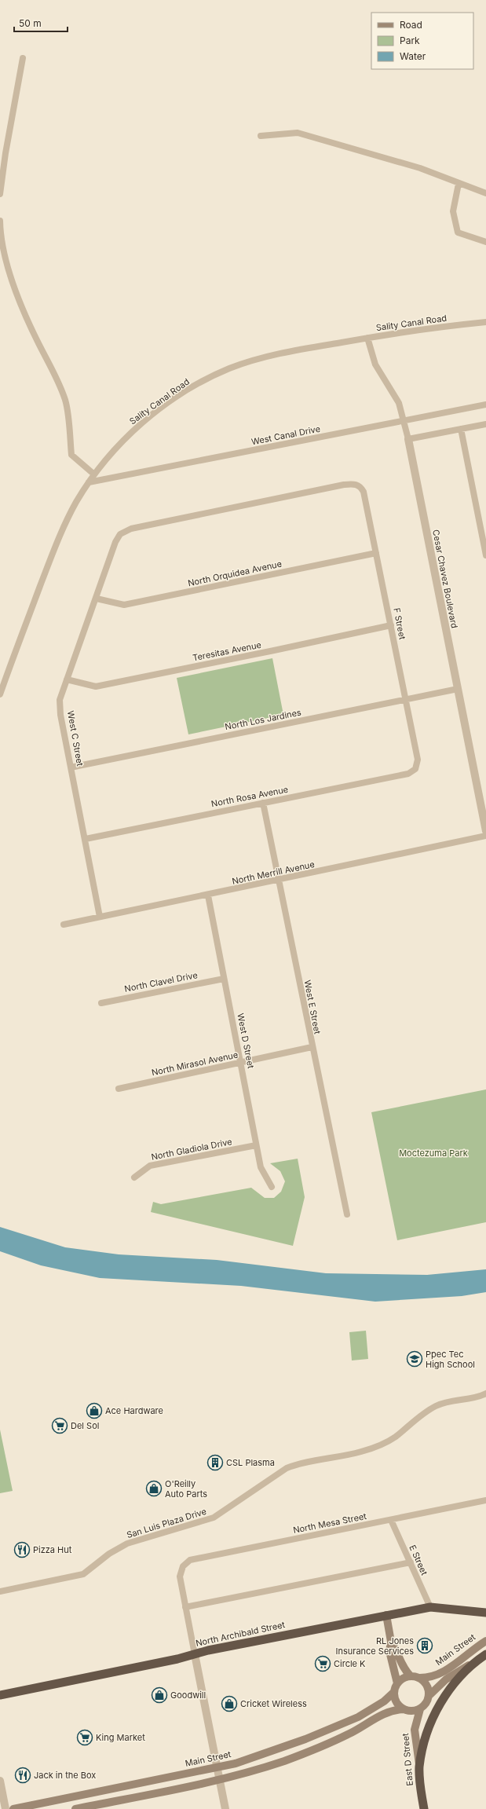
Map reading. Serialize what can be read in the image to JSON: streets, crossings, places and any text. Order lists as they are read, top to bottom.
{
  "streets": {
    "highway": ["North Archibald Street", "East D Street"],
    "main road": ["Main Street"],
    "street": [
      "Sality Canal Road",
      "West Canal Drive",
      "North Orquidea Avenue",
      "Cesar Chavez Boulevard",
      "F Street",
      "Teresitas Avenue",
      "North Los Jardines",
      "West C Street",
      "North Rosa Avenue",
      "North Merrill Avenue",
      "North Clavel Drive",
      "West E Street",
      "West D Street",
      "North Mirasol Avenue",
      "North Gladiola Drive",
      "San Luis Plaza Drive",
      "North Mesa Street",
      "E Street"
    ]
  },
  "crossings": [
    ["Sality Canal Road", "West Canal Drive"],
    ["Sality Canal Road", "Cesar Chavez Boulevard"],
    ["West Canal Drive", "Cesar Chavez Boulevard"],
    ["North Orquidea Avenue", "F Street"],
    ["North Orquidea Avenue", "West C Street"],
    ["Cesar Chavez Boulevard", "North Los Jardines"],
    ["F Street", "Teresitas Avenue"],
    ["F Street", "North Los Jardines"],
    ["F Street", "West C Street"],
    ["F Street", "North Rosa Avenue"],
    ["Teresitas Avenue", "West C Street"],
    ["North Los Jardines", "West C Street"],
    ["West C Street", "North Rosa Avenue"],
    ["West C Street", "North Merrill Avenue"],
    ["North Rosa Avenue", "West E Street"],
    ["North Merrill Avenue", "West E Street"],
    ["North Merrill Avenue", "West D Street"],
    ["North Clavel Drive", "West D Street"],
    ["West E Street", "North Mirasol Avenue"],
    ["West D Street", "North Mirasol Avenue"],
    ["West D Street", "North Gladiola Drive"],
    ["North Mesa Street", "E Street"],
    ["E Street", "North Archibald Street"],
    ["Main Street", "East D Street"]
  ],
  "parks": ["Moctezuma Park"],
  "places": {
    "school or university": ["Ppec Tec High School"],
    "shop": [
      "Ace Hardware",
      "O'Reilly Auto Parts",
      "Goodwill",
      "Cricket Wireless"
    ],
    "supermarket": ["Del Sol", "Circle K", "King Market"],
    "building": ["CSL Plasma", "RL Jones Insurance Services"],
    "restaurant": ["Pizza Hut", "Jack in the Box"]
  },
  "legend": ["Road", "Park", "Water"],
  "scale_bar": "50 m"
}
